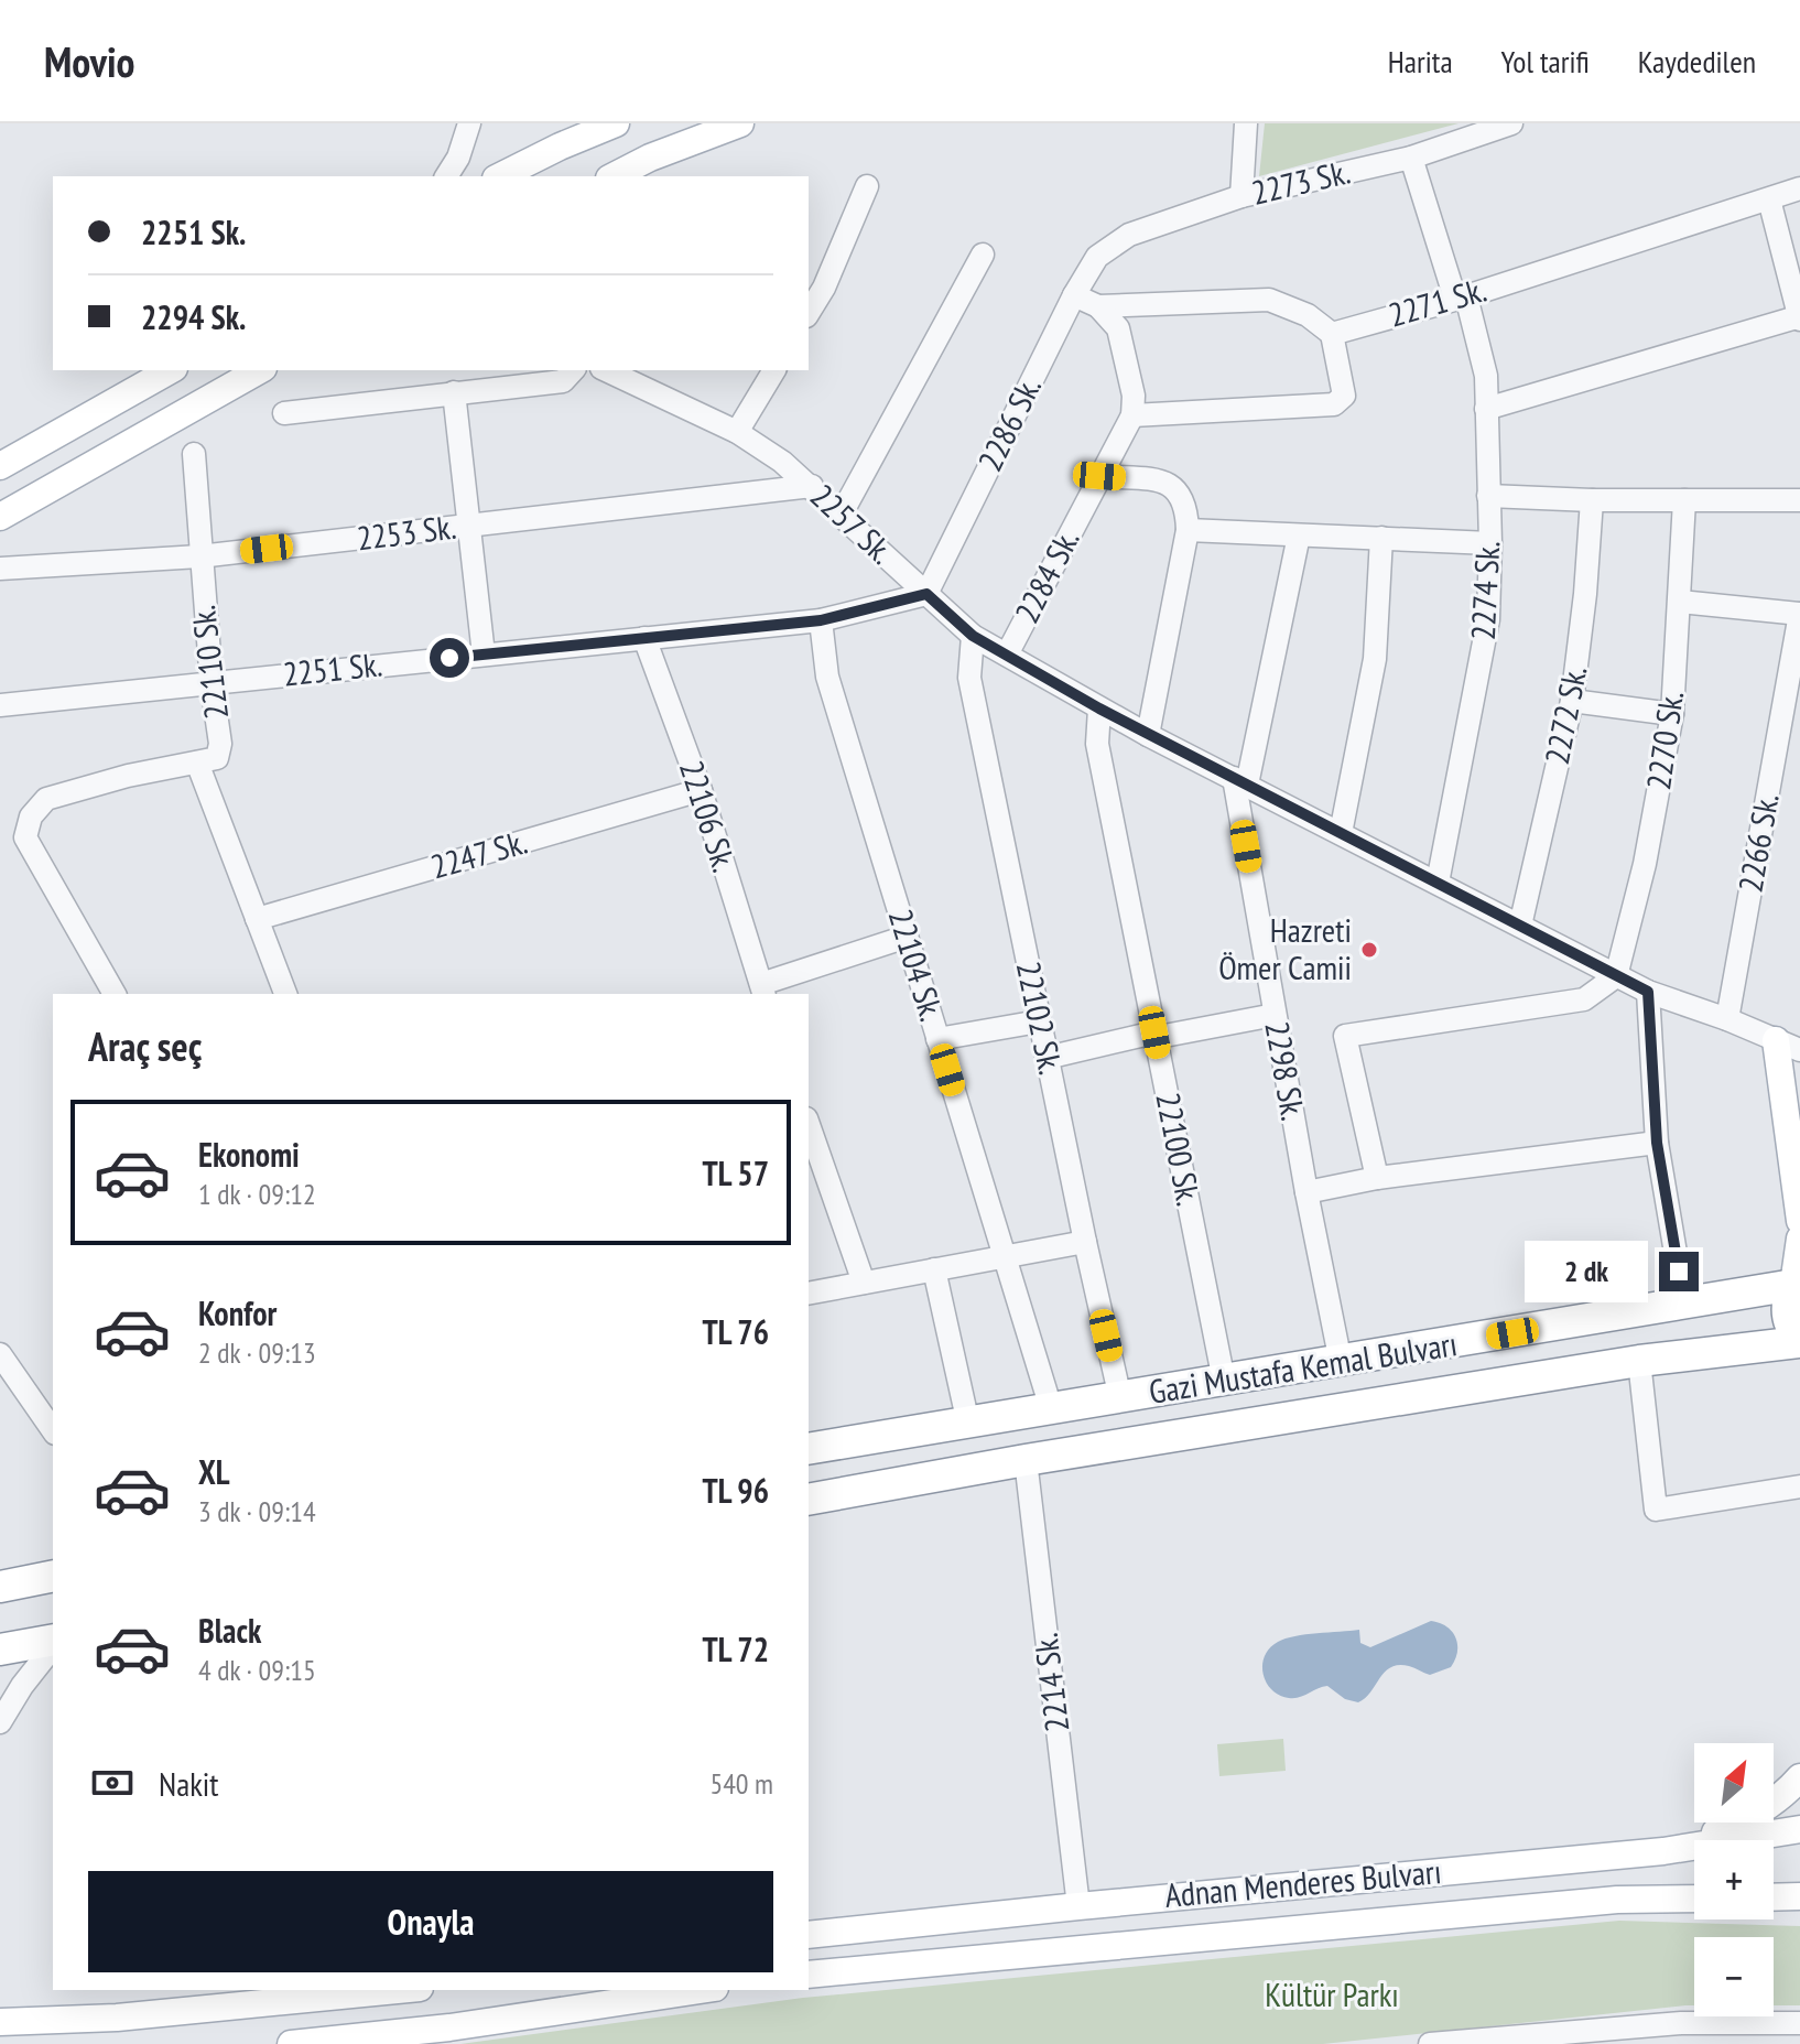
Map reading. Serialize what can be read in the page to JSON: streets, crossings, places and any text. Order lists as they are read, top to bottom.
{
  "streets": {
    "highway": ["Gazi Mustafa Kemal Bulvarı"],
    "main road": ["Adnan Menderes Bulvarı"],
    "street": [
      "2273 Sk.",
      "2271 Sk.",
      "2286 Sk.",
      "2257 Sk.",
      "2253 Sk.",
      "2284 Sk.",
      "2274 Sk.",
      "22110 Sk.",
      "2251 Sk.",
      "2272 Sk.",
      "2270 Sk.",
      "22106 Sk.",
      "2266 Sk.",
      "2247 Sk.",
      "22104 Sk.",
      "22102 Sk.",
      "2298 Sk.",
      "22100 Sk.",
      "2214 Sk."
    ]
  },
  "crossings": [
    ["2273 Sk.", "2286 Sk."],
    ["2273 Sk.", "2274 Sk."],
    ["2271 Sk.", "2274 Sk."],
    ["2286 Sk.", "2257 Sk."],
    ["2286 Sk.", "2251 Sk."],
    ["2257 Sk.", "2253 Sk."],
    ["2257 Sk.", "2284 Sk."],
    ["2257 Sk.", "2274 Sk."],
    ["2257 Sk.", "2251 Sk."],
    ["2257 Sk.", "2272 Sk."],
    ["2257 Sk.", "2270 Sk."],
    ["2257 Sk.", "2266 Sk."],
    ["2257 Sk.", "22102 Sk."],
    ["2257 Sk.", "2298 Sk."],
    ["2257 Sk.", "22100 Sk."],
    ["2253 Sk.", "22110 Sk."],
    ["22110 Sk.", "2251 Sk."],
    ["22110 Sk.", "2247 Sk."],
    ["2251 Sk.", "22106 Sk."],
    ["2251 Sk.", "22104 Sk."],
    ["22106 Sk.", "2247 Sk."],
    ["22104 Sk.", "Gazi Mustafa Kemal Bulvarı"],
    ["22102 Sk.", "Gazi Mustafa Kemal Bulvarı"],
    ["2298 Sk.", "Gazi Mustafa Kemal Bulvarı"],
    ["22100 Sk.", "Gazi Mustafa Kemal Bulvarı"],
    ["Gazi Mustafa Kemal Bulvarı", "2214 Sk."],
    ["2214 Sk.", "Adnan Menderes Bulvarı"]
  ],
  "parks": ["Kültür Parkı"],
  "places": ["Hazreti Ömer Camii"],
  "north": "top right",
  "page": {
    "header": "Movio",
    "nav": ["Harita", "Yol tarifi", "Kaydedilen"],
    "banner": ["2251 Sk.", "2294 Sk."],
    "heading": "Araç seç",
    "list": [
      {
        "name": "Ekonomi",
        "note": "1 dk · 09:12",
        "value": "TL 57"
      },
      {
        "name": "Konfor",
        "note": "2 dk · 09:13",
        "value": "TL 76"
      },
      {
        "name": "XL",
        "note": "3 dk · 09:14",
        "value": "TL 96"
      },
      {
        "name": "Black",
        "note": "4 dk · 09:15",
        "value": "TL 72"
      }
    ],
    "bubble": "2 dk",
    "pay": ["Nakit", "540 m"],
    "map_buttons": ["+", "−"],
    "buttons": "Onayla"
  }
}
